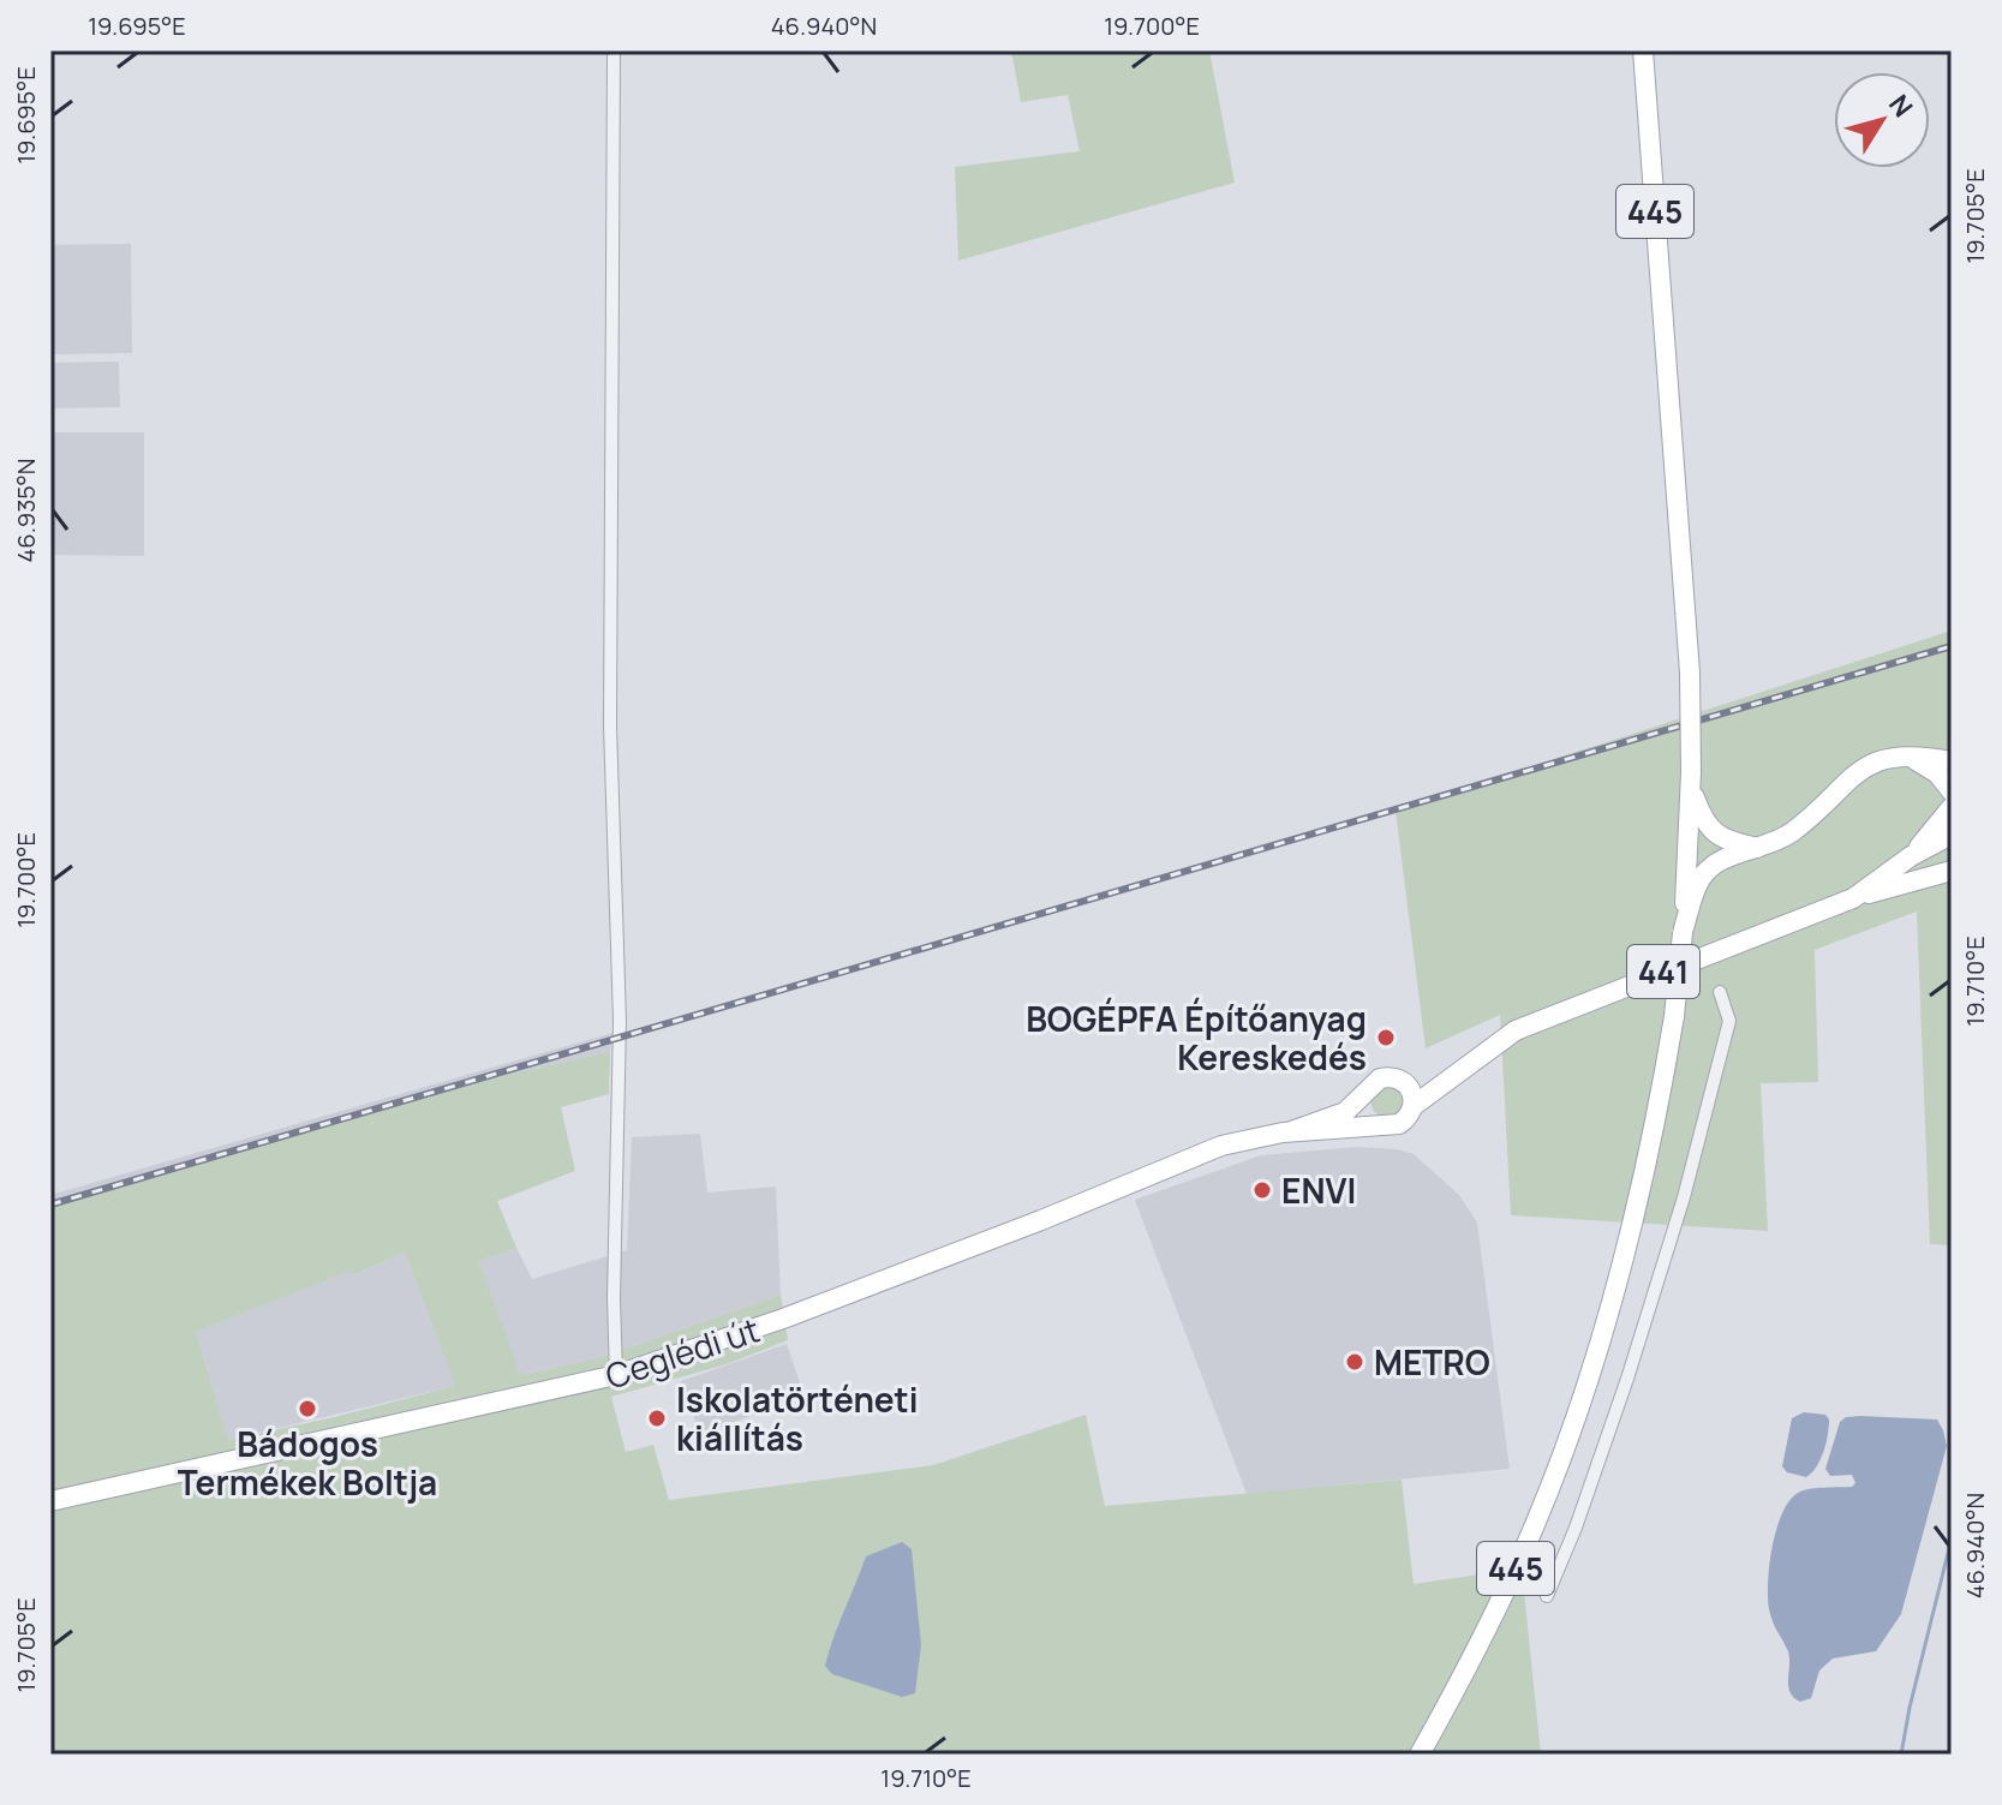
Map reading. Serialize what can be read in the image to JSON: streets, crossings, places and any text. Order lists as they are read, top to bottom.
{
  "streets": {
    "main road": ["445", "441", "Ceglédi út"]
  },
  "crossings": [
    ["441", "Ceglédi út"]
  ],
  "places": [
    "BOGÉPFA Építőanyag Kereskedés",
    "ENVI",
    "METRO",
    "Bádogos Termékek Boltja",
    "Iskolatörténeti kiállítás"
  ],
  "north": "top right",
  "coordinates": [
    "19.695°E",
    "46.940°N",
    "19.700°E",
    "19.705°E",
    "46.935°N",
    "19.710°E"
  ]
}
